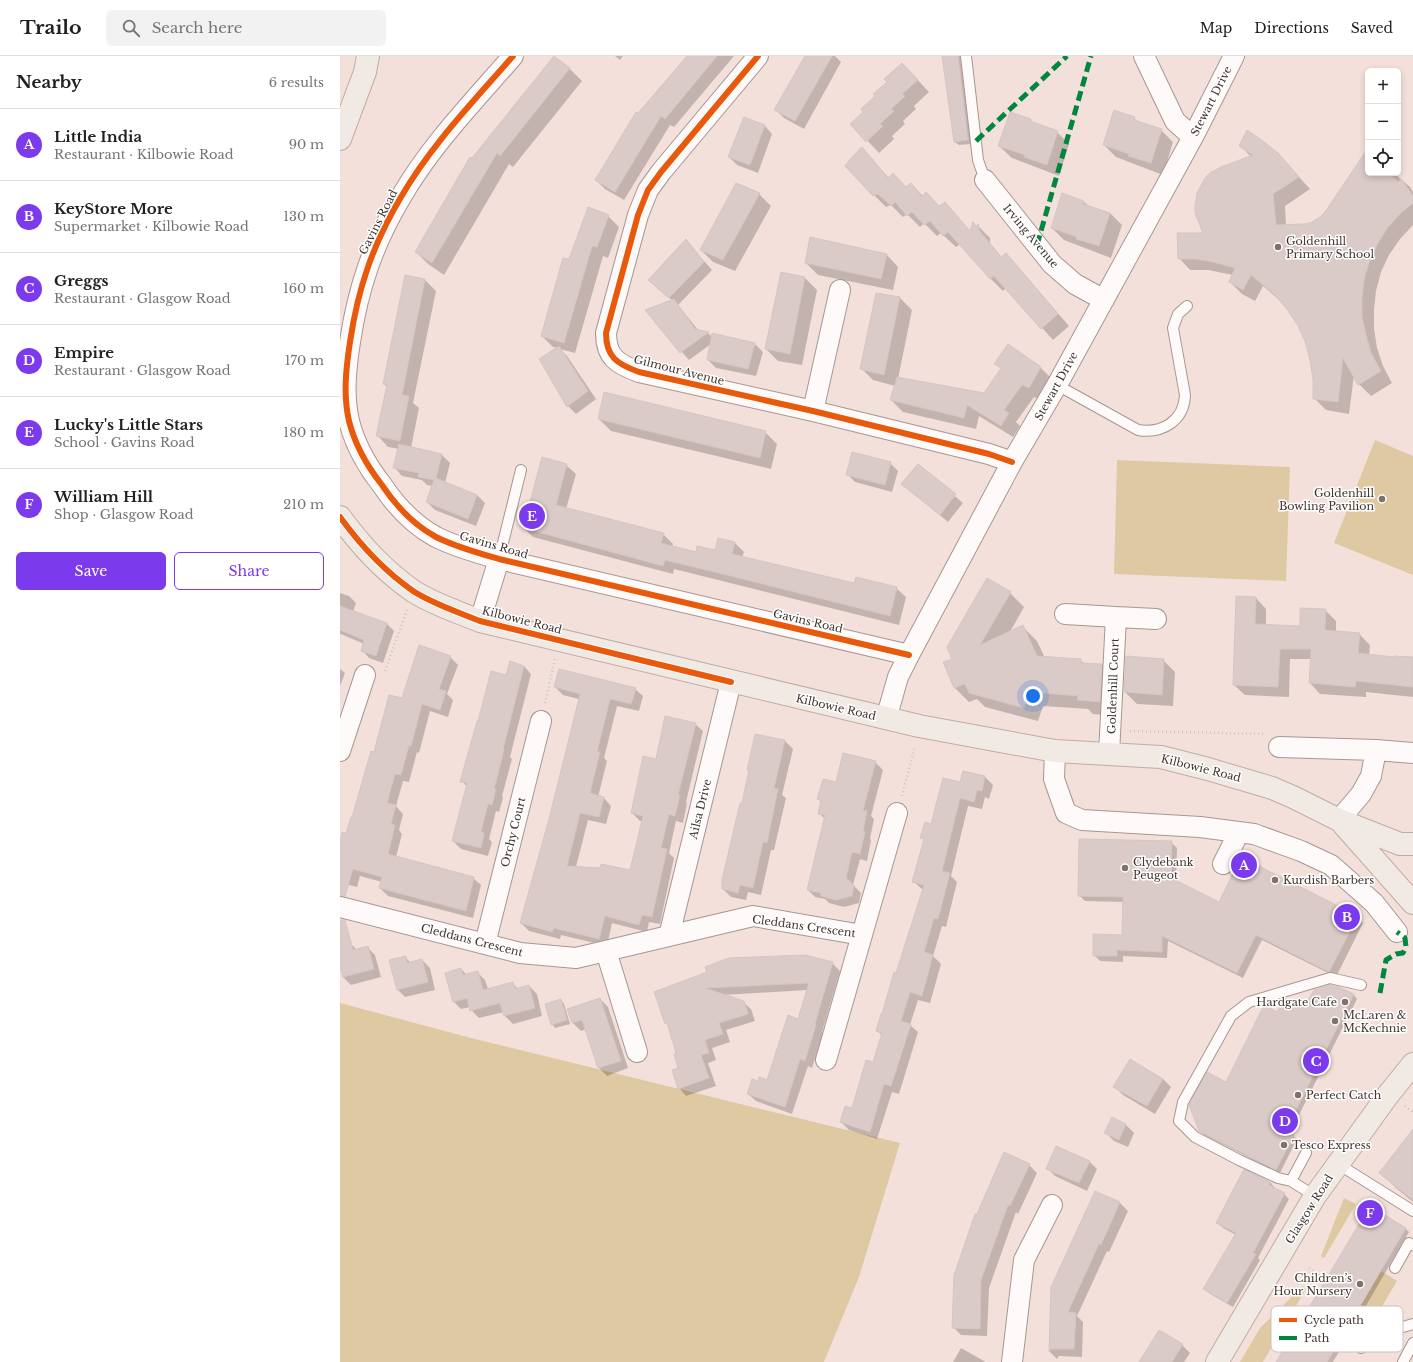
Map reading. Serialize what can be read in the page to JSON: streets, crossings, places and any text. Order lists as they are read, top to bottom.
{
  "streets": {
    "main road": ["Kilbowie Road", "Glasgow Road"],
    "street": [
      "Stewart Drive",
      "Gavins Road",
      "Irving Avenue",
      "Gilmour Avenue",
      "Goldenhill Court",
      "Ailsa Drive",
      "Orchy Court",
      "Cleddans Crescent"
    ]
  },
  "crossings": [
    ["Stewart Drive", "Gavins Road"],
    ["Stewart Drive", "Irving Avenue"],
    ["Stewart Drive", "Gilmour Avenue"],
    ["Stewart Drive", "Kilbowie Road"],
    ["Kilbowie Road", "Goldenhill Court"],
    ["Kilbowie Road", "Ailsa Drive"],
    ["Ailsa Drive", "Cleddans Crescent"],
    ["Orchy Court", "Cleddans Crescent"]
  ],
  "places": [
    "Goldenhill Primary School",
    "Goldenhill Bowling Pavilion",
    "Clydebank Peugeot",
    "Kurdish Barbers",
    "Hardgate Cafe",
    "McLaren & McKechnie",
    "Perfect Catch",
    "Tesco Express",
    "Children’s Hour Nursery"
  ],
  "legend": ["Cycle path", "Path"],
  "page": {
    "header": "Trailo",
    "search": "Search here",
    "nav": ["Map", "Directions", "Saved"],
    "heading": ["Nearby", "6 results"],
    "map_buttons": ["+", "−"],
    "list": [
      {
        "mark": "A",
        "name": "Little India",
        "note": "Restaurant · Kilbowie Road",
        "value": "90 m"
      },
      {
        "mark": "B",
        "name": "KeyStore More",
        "note": "Supermarket · Kilbowie Road",
        "value": "130 m"
      },
      {
        "mark": "C",
        "name": "Greggs",
        "note": "Restaurant · Glasgow Road",
        "value": "160 m"
      },
      {
        "mark": "D",
        "name": "Empire",
        "note": "Restaurant · Glasgow Road",
        "value": "170 m"
      },
      {
        "mark": "E",
        "name": "Lucky's Little Stars",
        "note": "School · Gavins Road",
        "value": "180 m"
      },
      {
        "mark": "F",
        "name": "William Hill",
        "note": "Shop · Glasgow Road",
        "value": "210 m"
      }
    ],
    "pins": [
      "E",
      "A",
      "B",
      "C",
      "D",
      "F"
    ],
    "buttons": ["Save", "Share"]
  }
}
